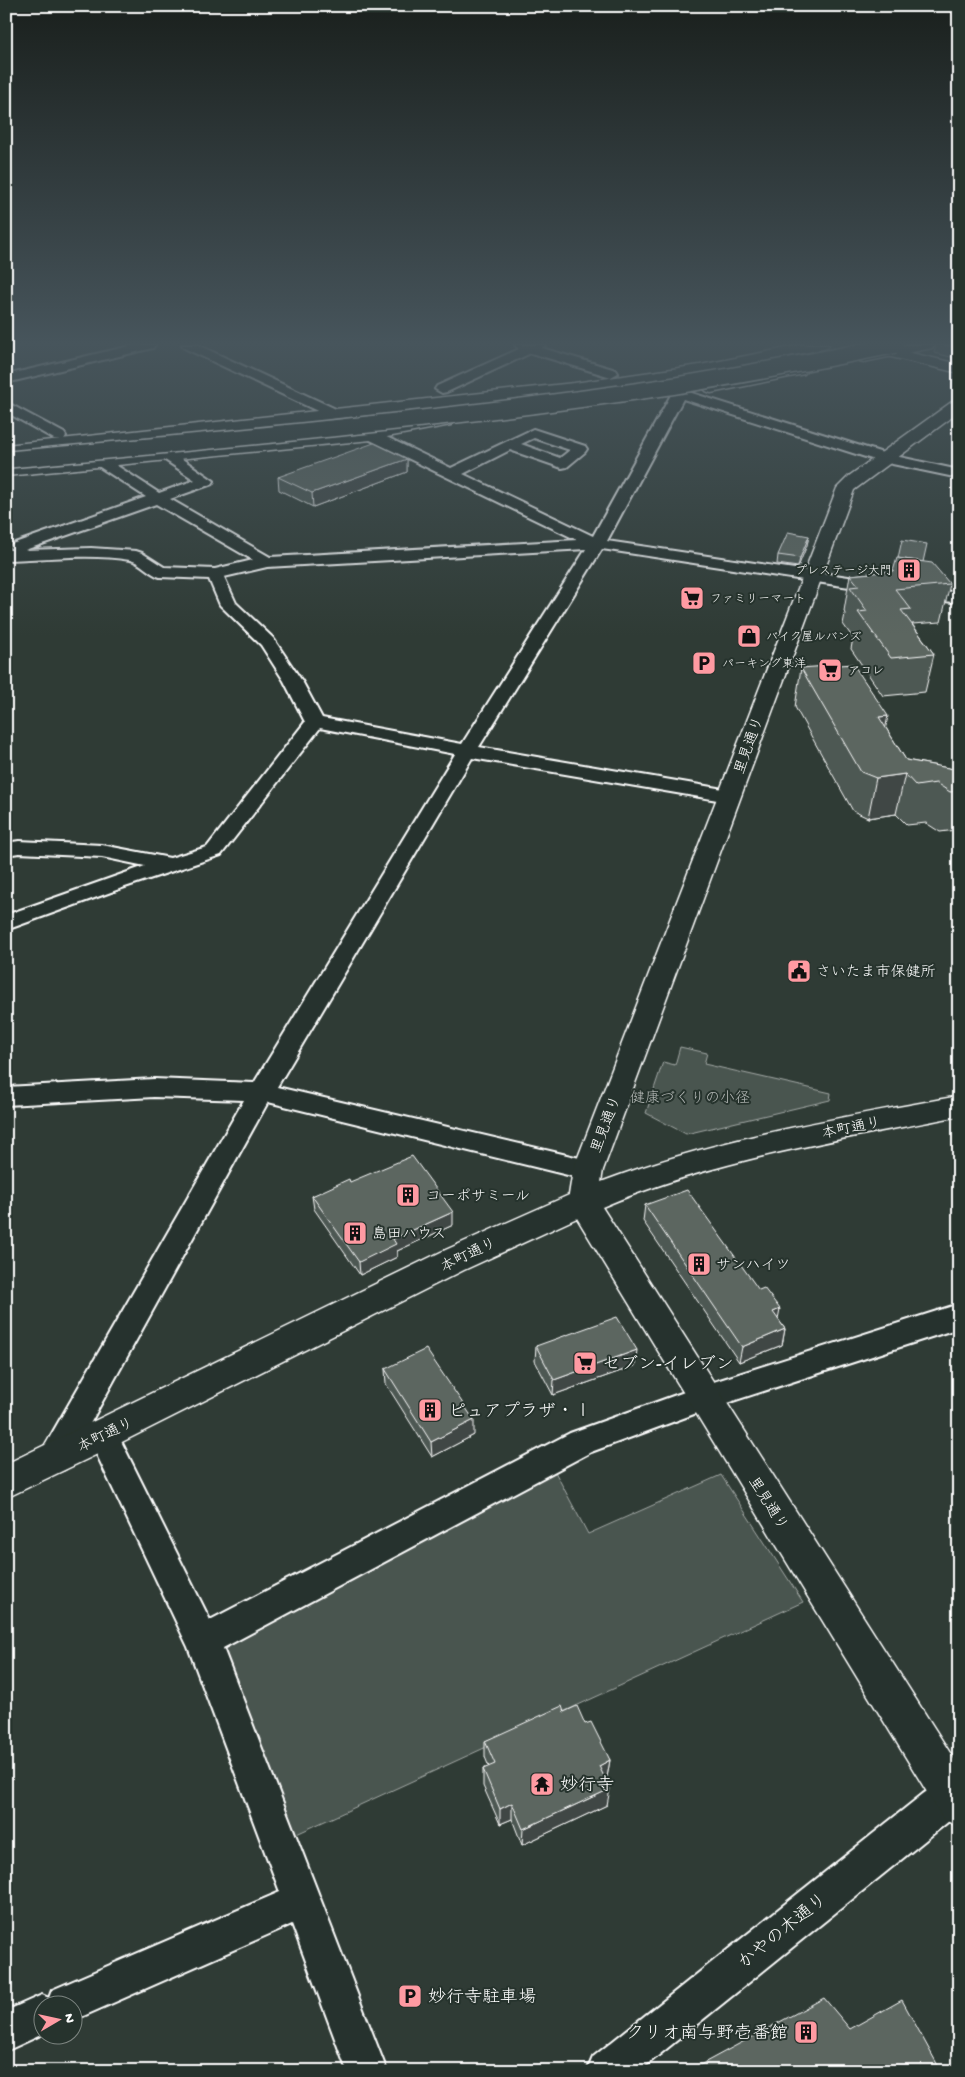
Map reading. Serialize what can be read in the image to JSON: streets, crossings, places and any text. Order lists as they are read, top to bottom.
{
  "streets": {
    "main road": ["里見通り", "本町通り"],
    "street": ["かやの木通り"]
  },
  "crossings": [
    ["里見通り", "本町通り"],
    ["里見通り", "かやの木通り"]
  ],
  "parks": ["健康づくりの小径"],
  "places": {
    "building": [
      "プレステージ大門",
      "コーポサミール",
      "島田ハウス",
      "サンハイツ",
      "ピュアプラザ・Ⅰ",
      "クリオ南与野壱番館"
    ],
    "supermarket": ["ファミリーマート", "アコレ", "セブン-イレブン"],
    "shop": ["バイク屋ルバンズ"],
    "parking": ["パーキング東洋", "妙行寺駐車場"],
    "public building": ["さいたま市保健所"],
    "temple": ["妙行寺"]
  },
  "north": "right"
}
